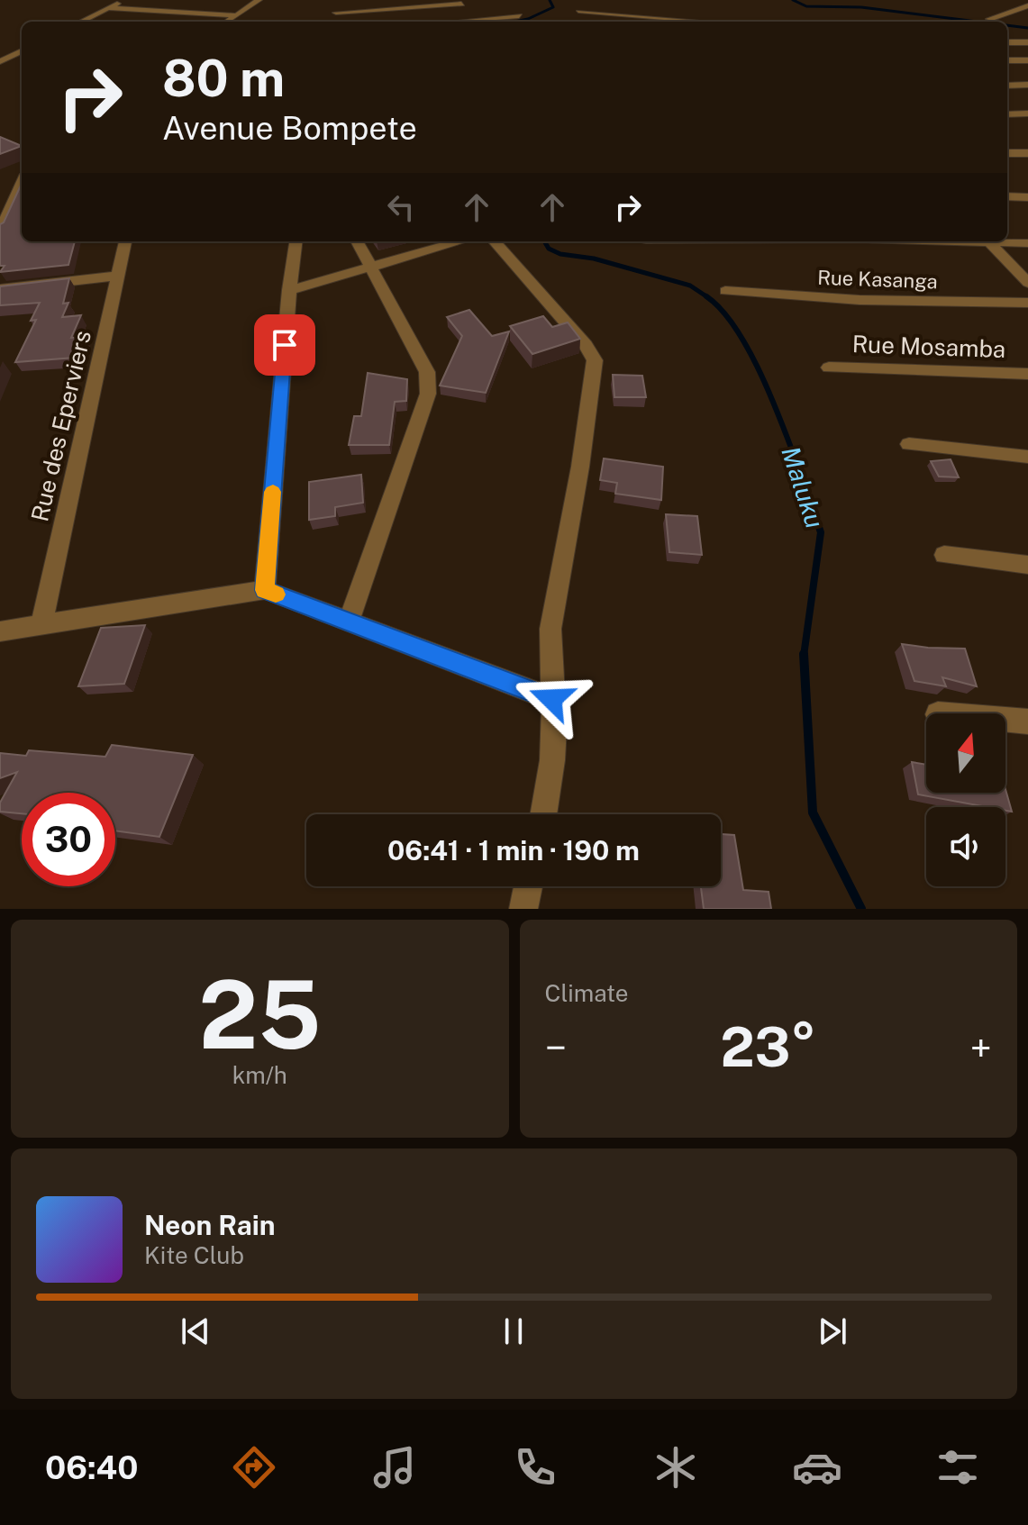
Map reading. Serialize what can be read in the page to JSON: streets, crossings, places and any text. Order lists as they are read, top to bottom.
{
  "streets": {
    "street": ["Rue Kasanga", "Rue Mosamba", "Rue des Eperviers"]
  },
  "water": ["Maluku"],
  "north": "top",
  "page": {
    "turn": ["80 m", "Avenue Bompete"],
    "limit": "30",
    "trip": "06:41 · 1 min · 190 m",
    "tile": [
      ["25", "km/h"],
      "Climate"
    ],
    "heat": ["−", "23°", "+"],
    "song": ["Neon Rain", "Kite Club"],
    "tabs": "06:40"
  }
}
